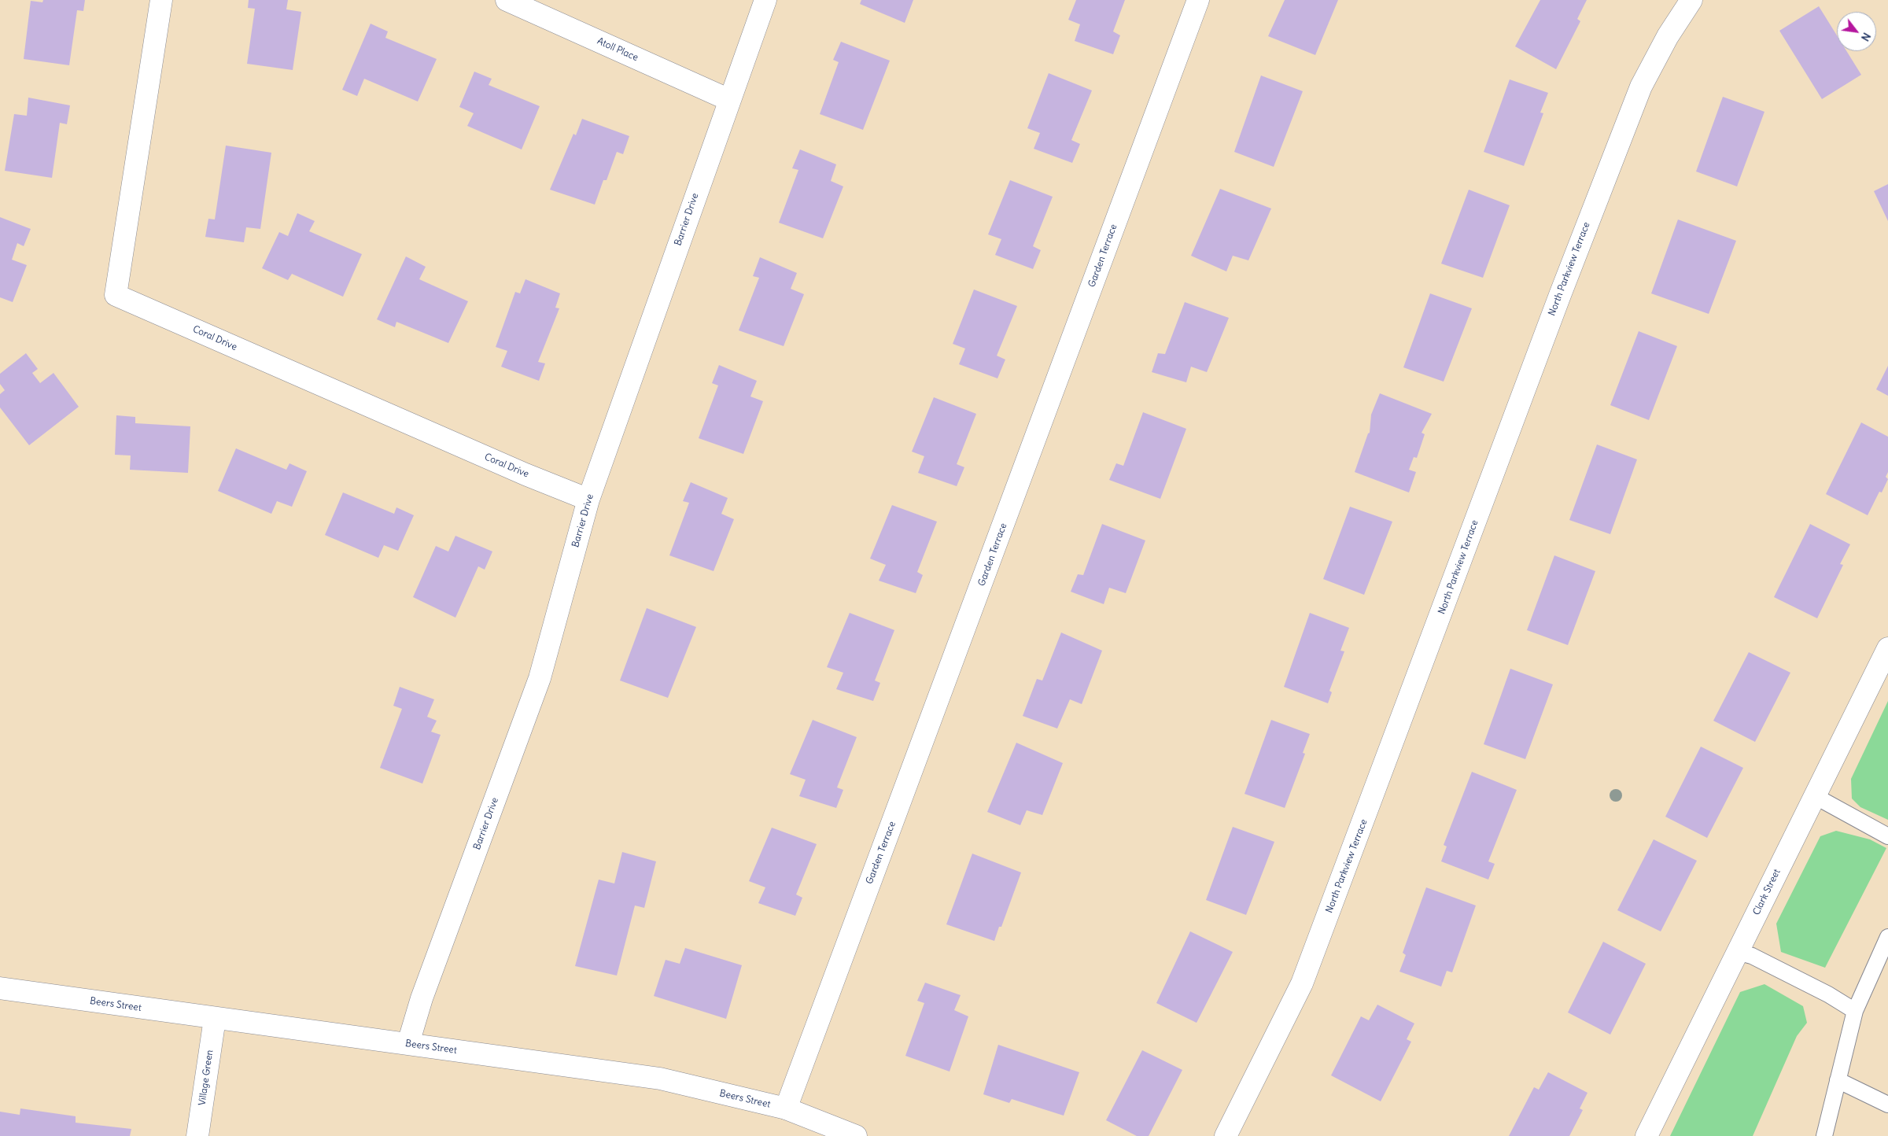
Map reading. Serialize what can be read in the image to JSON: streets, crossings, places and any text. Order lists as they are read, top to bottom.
{
  "streets": {
    "street": [
      "Atoll Place",
      "Barrier Drive",
      "Garden Terrace",
      "North Parkview Terrace",
      "Coral Drive",
      "Clark Street",
      "Beers Street",
      "Village Green"
    ]
  },
  "crossings": [
    ["Atoll Place", "Barrier Drive"],
    ["Barrier Drive", "Coral Drive"],
    ["Barrier Drive", "Beers Street"],
    ["Garden Terrace", "Beers Street"],
    ["Beers Street", "Village Green"]
  ],
  "north": "bottom right"
}
